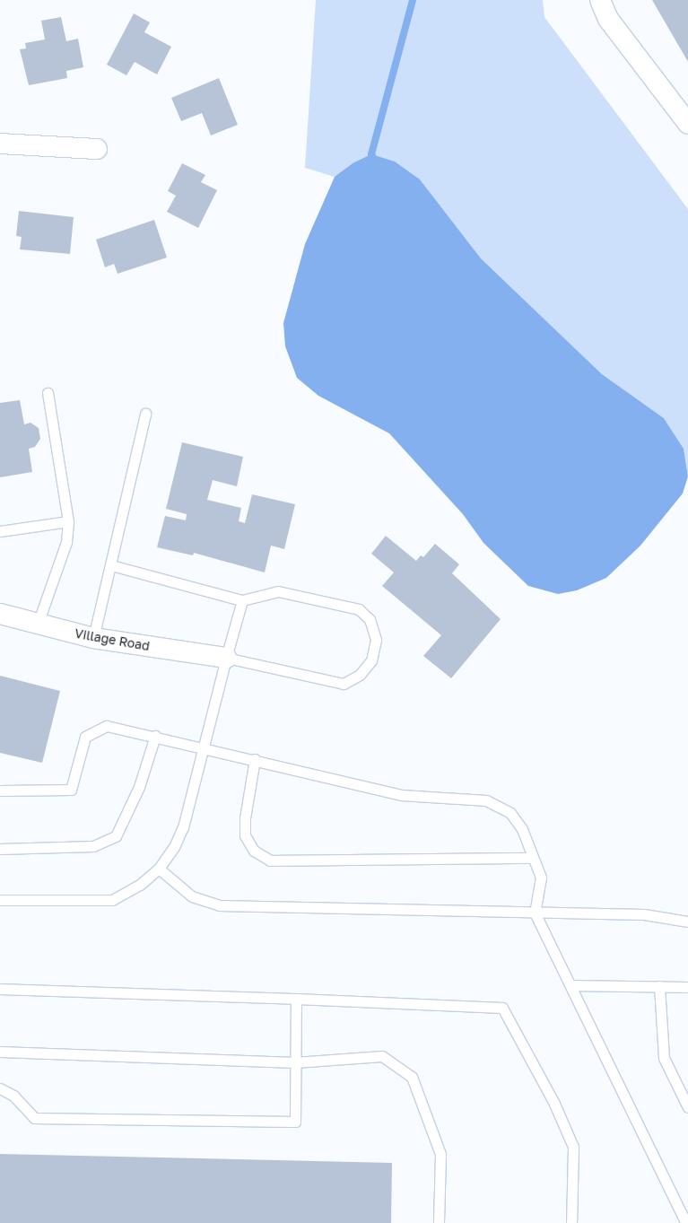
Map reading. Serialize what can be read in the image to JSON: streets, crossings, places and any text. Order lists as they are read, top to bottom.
{
  "streets": {
    "street": ["Village Road"]
  }
}
